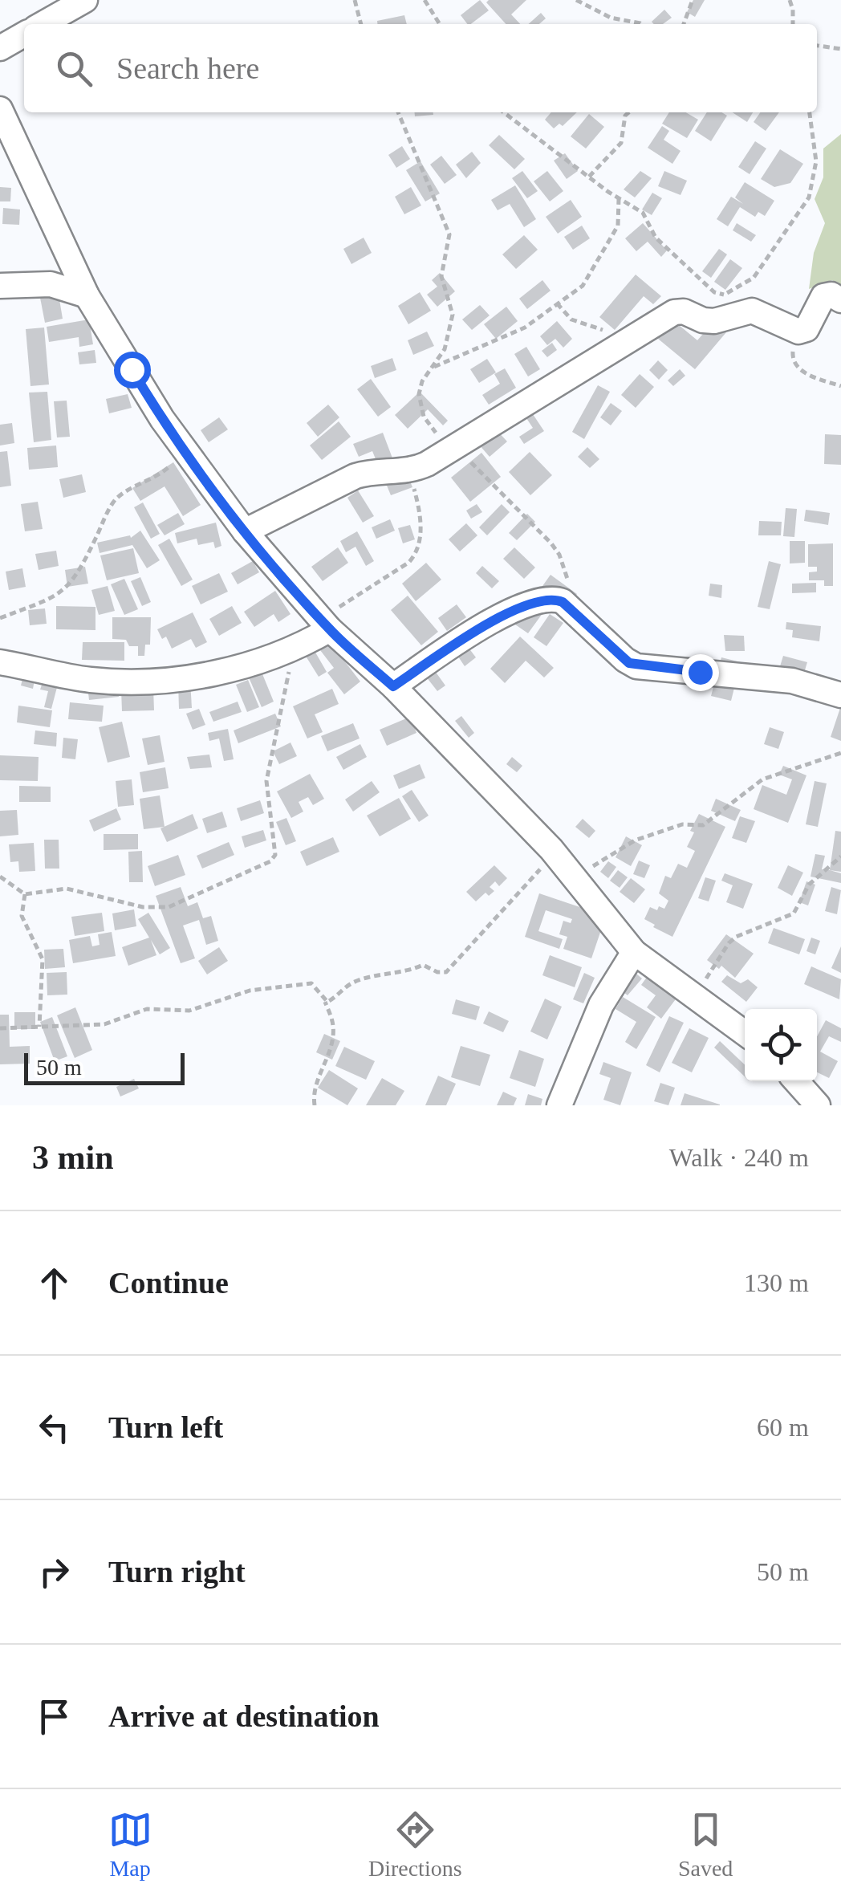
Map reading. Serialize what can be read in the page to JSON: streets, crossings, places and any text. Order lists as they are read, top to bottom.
{
  "scale_bar": "50 m",
  "page": {
    "search": "Search here",
    "scale": "50 m",
    "heading": ["3 min", "Walk · 240 m"],
    "list": [
      ["Continue", "130 m"],
      ["Turn left", "60 m"],
      ["Turn right", "50 m"],
      "Arrive at destination"
    ],
    "nav": ["Map", "Directions", "Saved"]
  }
}
